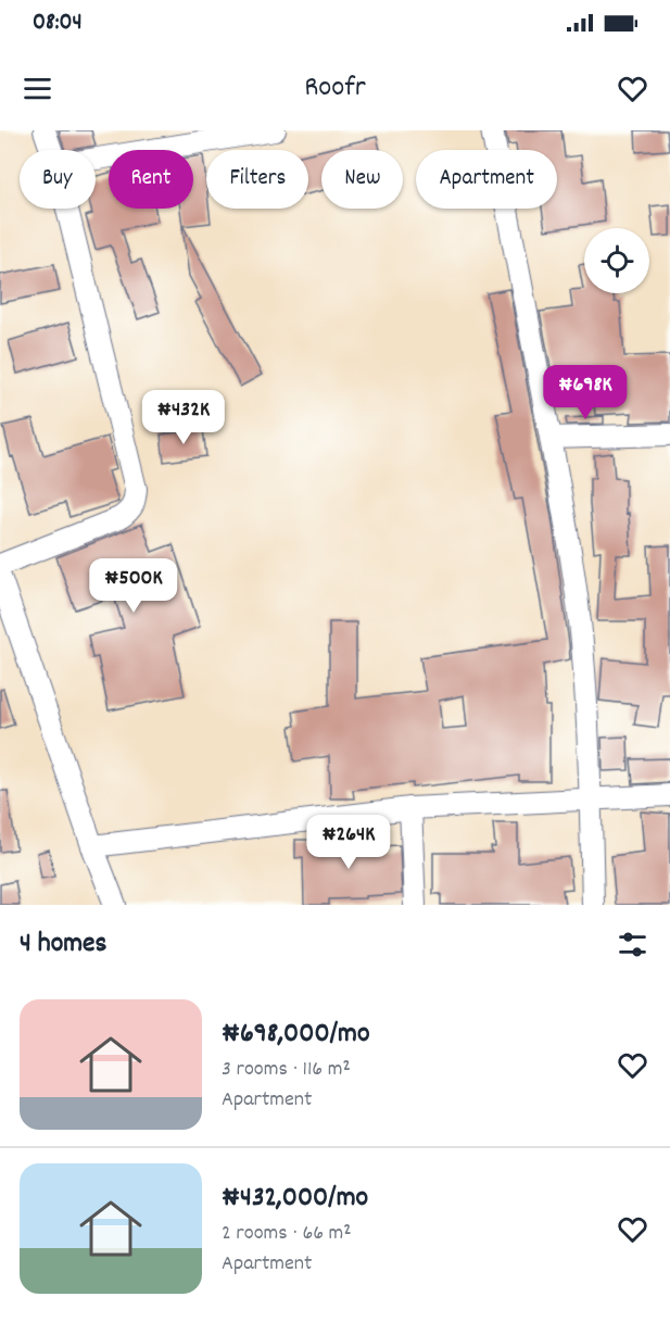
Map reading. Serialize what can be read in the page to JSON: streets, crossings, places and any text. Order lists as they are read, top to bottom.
{
  "page": {
    "status": "08:04",
    "header": "Roofr",
    "chip": [
      "Buy",
      "Rent",
      "Filters",
      "New",
      "Apartment"
    ],
    "price": [
      "₦698K",
      "₦432K",
      "₦500K",
      "₦264K"
    ],
    "heading": "4 homes",
    "list": [
      {
        "name": "₦698,000/mo",
        "note": "3 rooms · 116 m² · Apartment"
      },
      {
        "name": "₦432,000/mo",
        "note": "2 rooms · 66 m² · Apartment"
      }
    ]
  }
}
